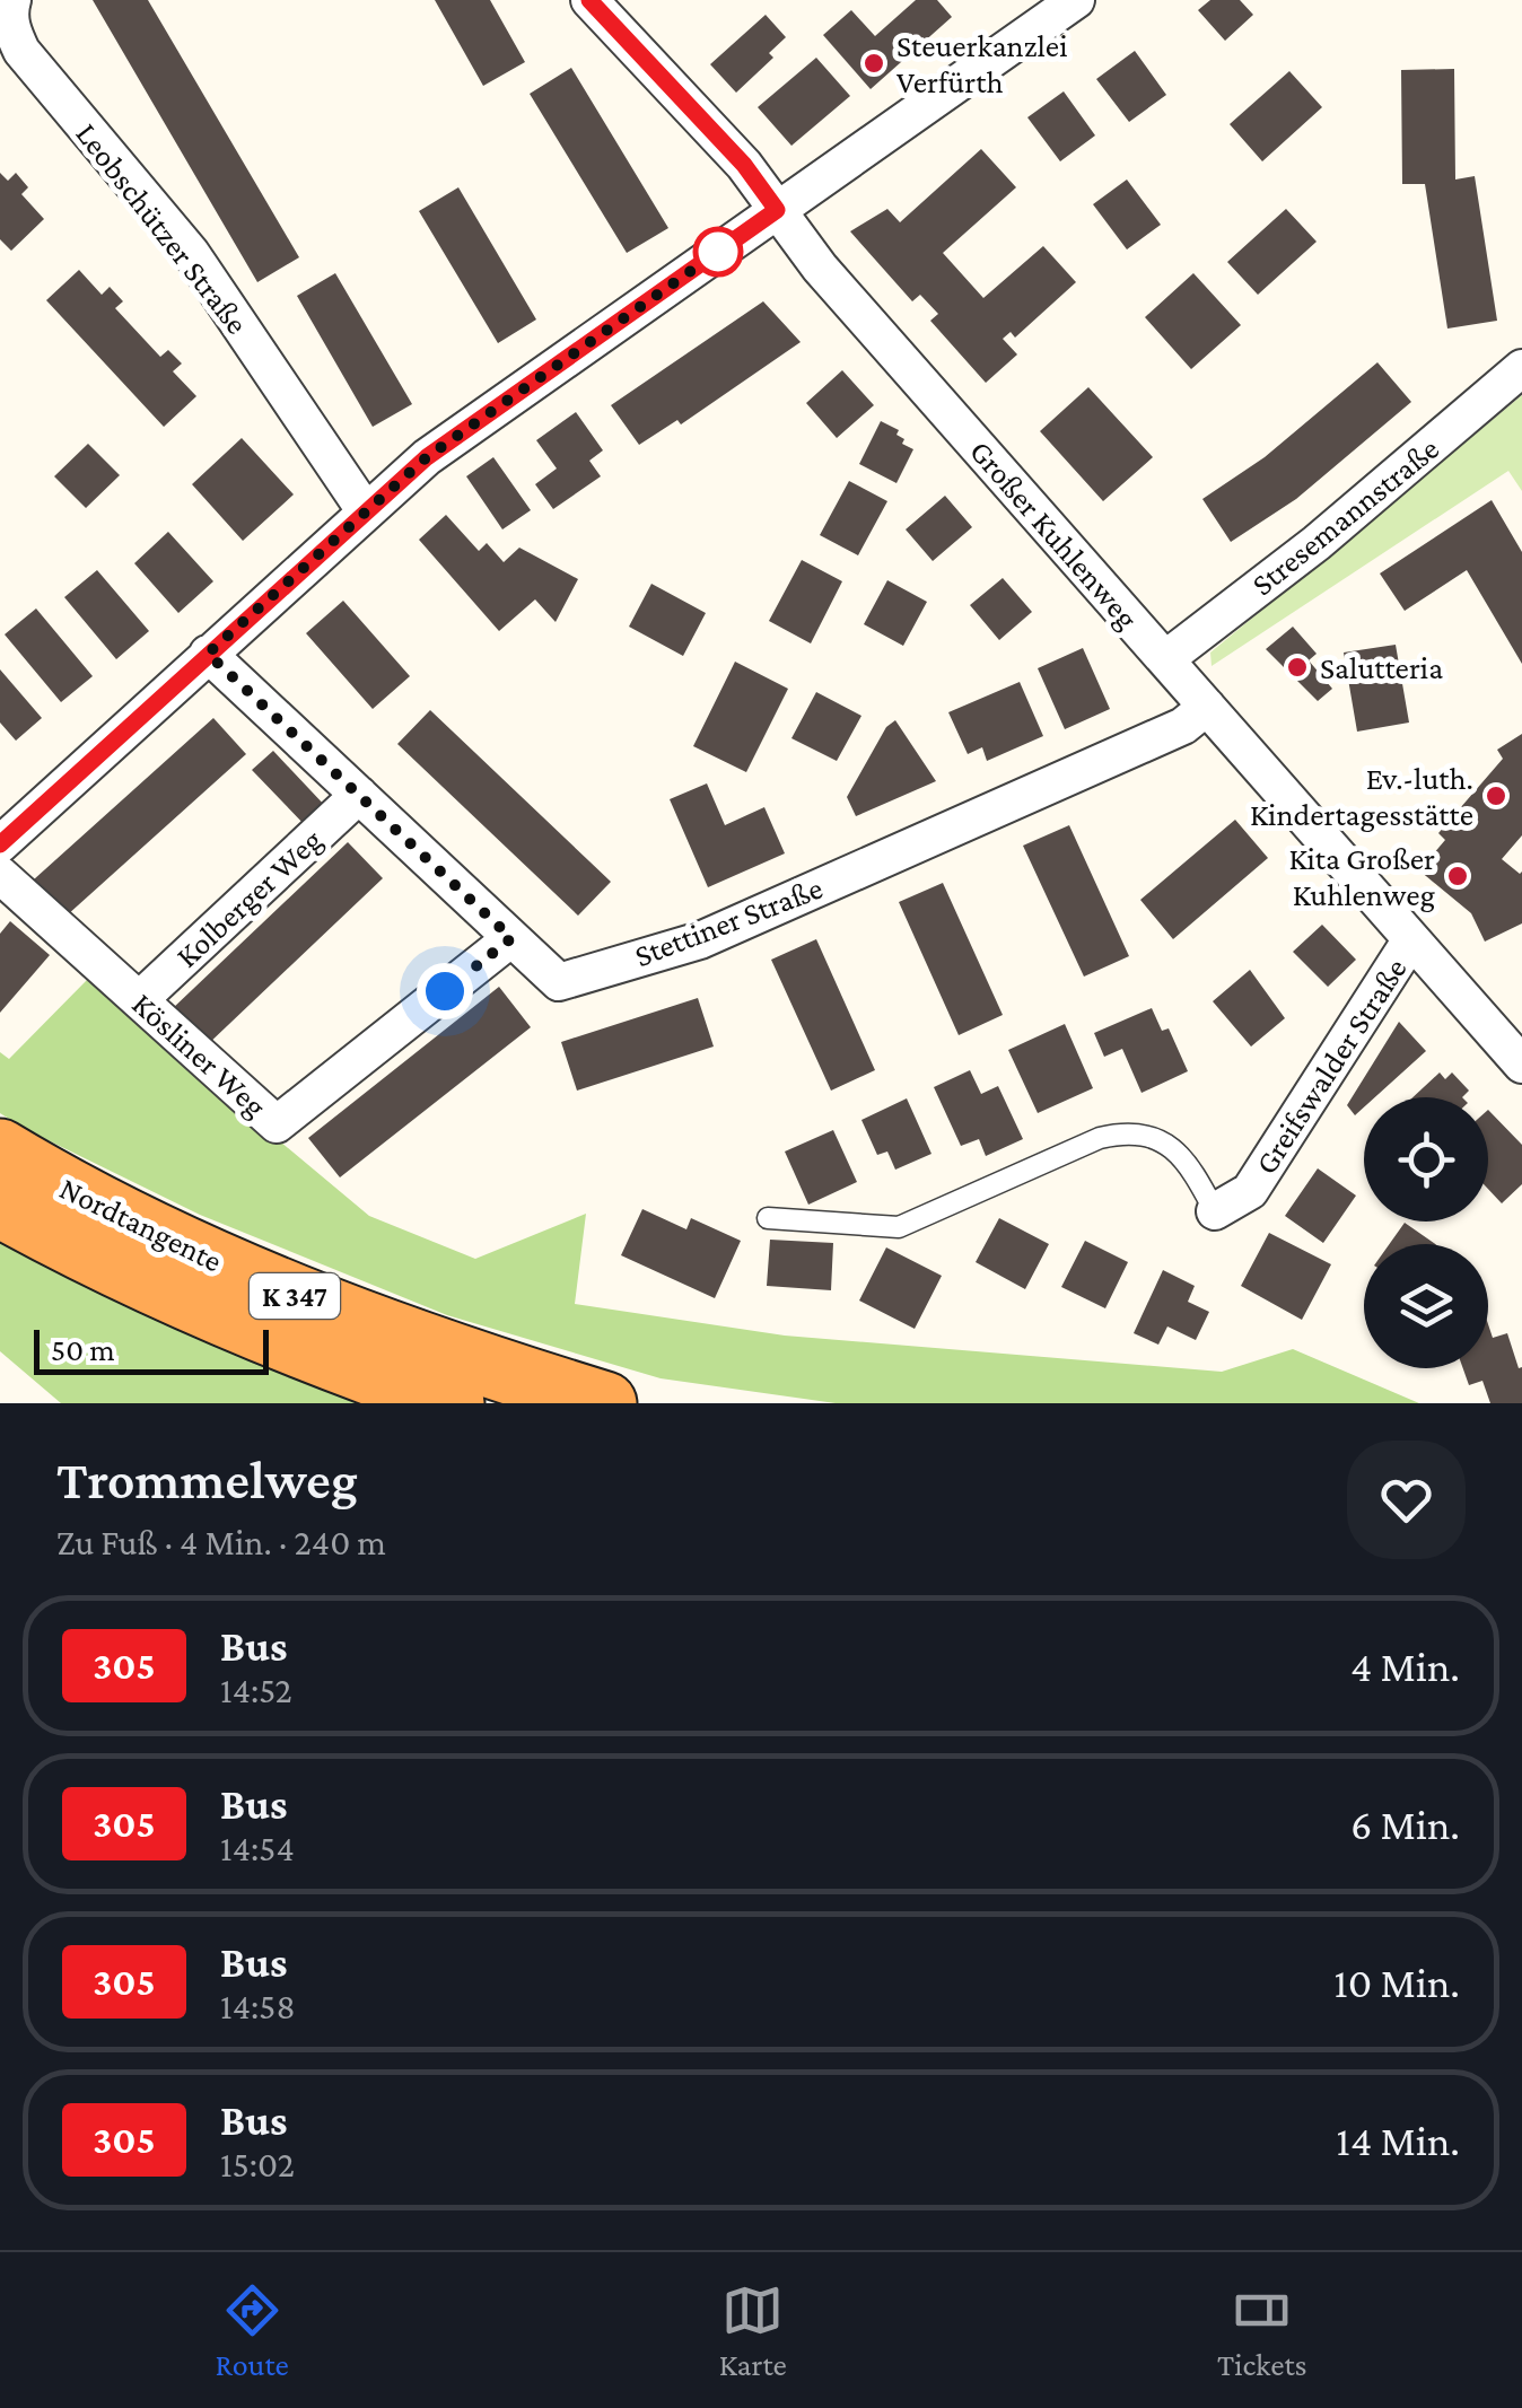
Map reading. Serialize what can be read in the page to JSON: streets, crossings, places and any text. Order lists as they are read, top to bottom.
{
  "streets": {
    "highway": ["Nordtangente", "K 347"],
    "street": [
      "Leobschützer Straße",
      "Stresemannstraße",
      "Großer Kuhlenweg",
      "Kolberger Weg",
      "Stettiner Straße",
      "Kösliner Weg",
      "Greifswalder Straße"
    ]
  },
  "crossings": [
    ["Stresemannstraße", "Großer Kuhlenweg"],
    ["Großer Kuhlenweg", "Stettiner Straße"],
    ["Großer Kuhlenweg", "Greifswalder Straße"],
    ["Kolberger Weg", "Stettiner Straße"],
    ["Kolberger Weg", "Kösliner Weg"],
    ["Stettiner Straße", "Kösliner Weg"]
  ],
  "places": [
    "Steuerkanzlei Verfürth",
    "Salutteria",
    "Ev.-luth. Kindertagesstätte",
    "Kita Großer Kuhlenweg"
  ],
  "lines": ["bus line 305"],
  "scale_bar": "50 m",
  "page": {
    "scale": "50 m",
    "heading": ["Trommelweg", "Zu Fuß · 4 Min. · 240 m"],
    "list": [
      {
        "mark": "305",
        "name": "Bus",
        "note": "14:52",
        "value": "4 Min."
      },
      {
        "mark": "305",
        "name": "Bus",
        "note": "14:54",
        "value": "6 Min."
      },
      {
        "mark": "305",
        "name": "Bus",
        "note": "14:58",
        "value": "10 Min."
      },
      {
        "mark": "305",
        "name": "Bus",
        "note": "15:02",
        "value": "14 Min."
      }
    ],
    "tabs": ["Route", "Karte", "Tickets"]
  }
}
